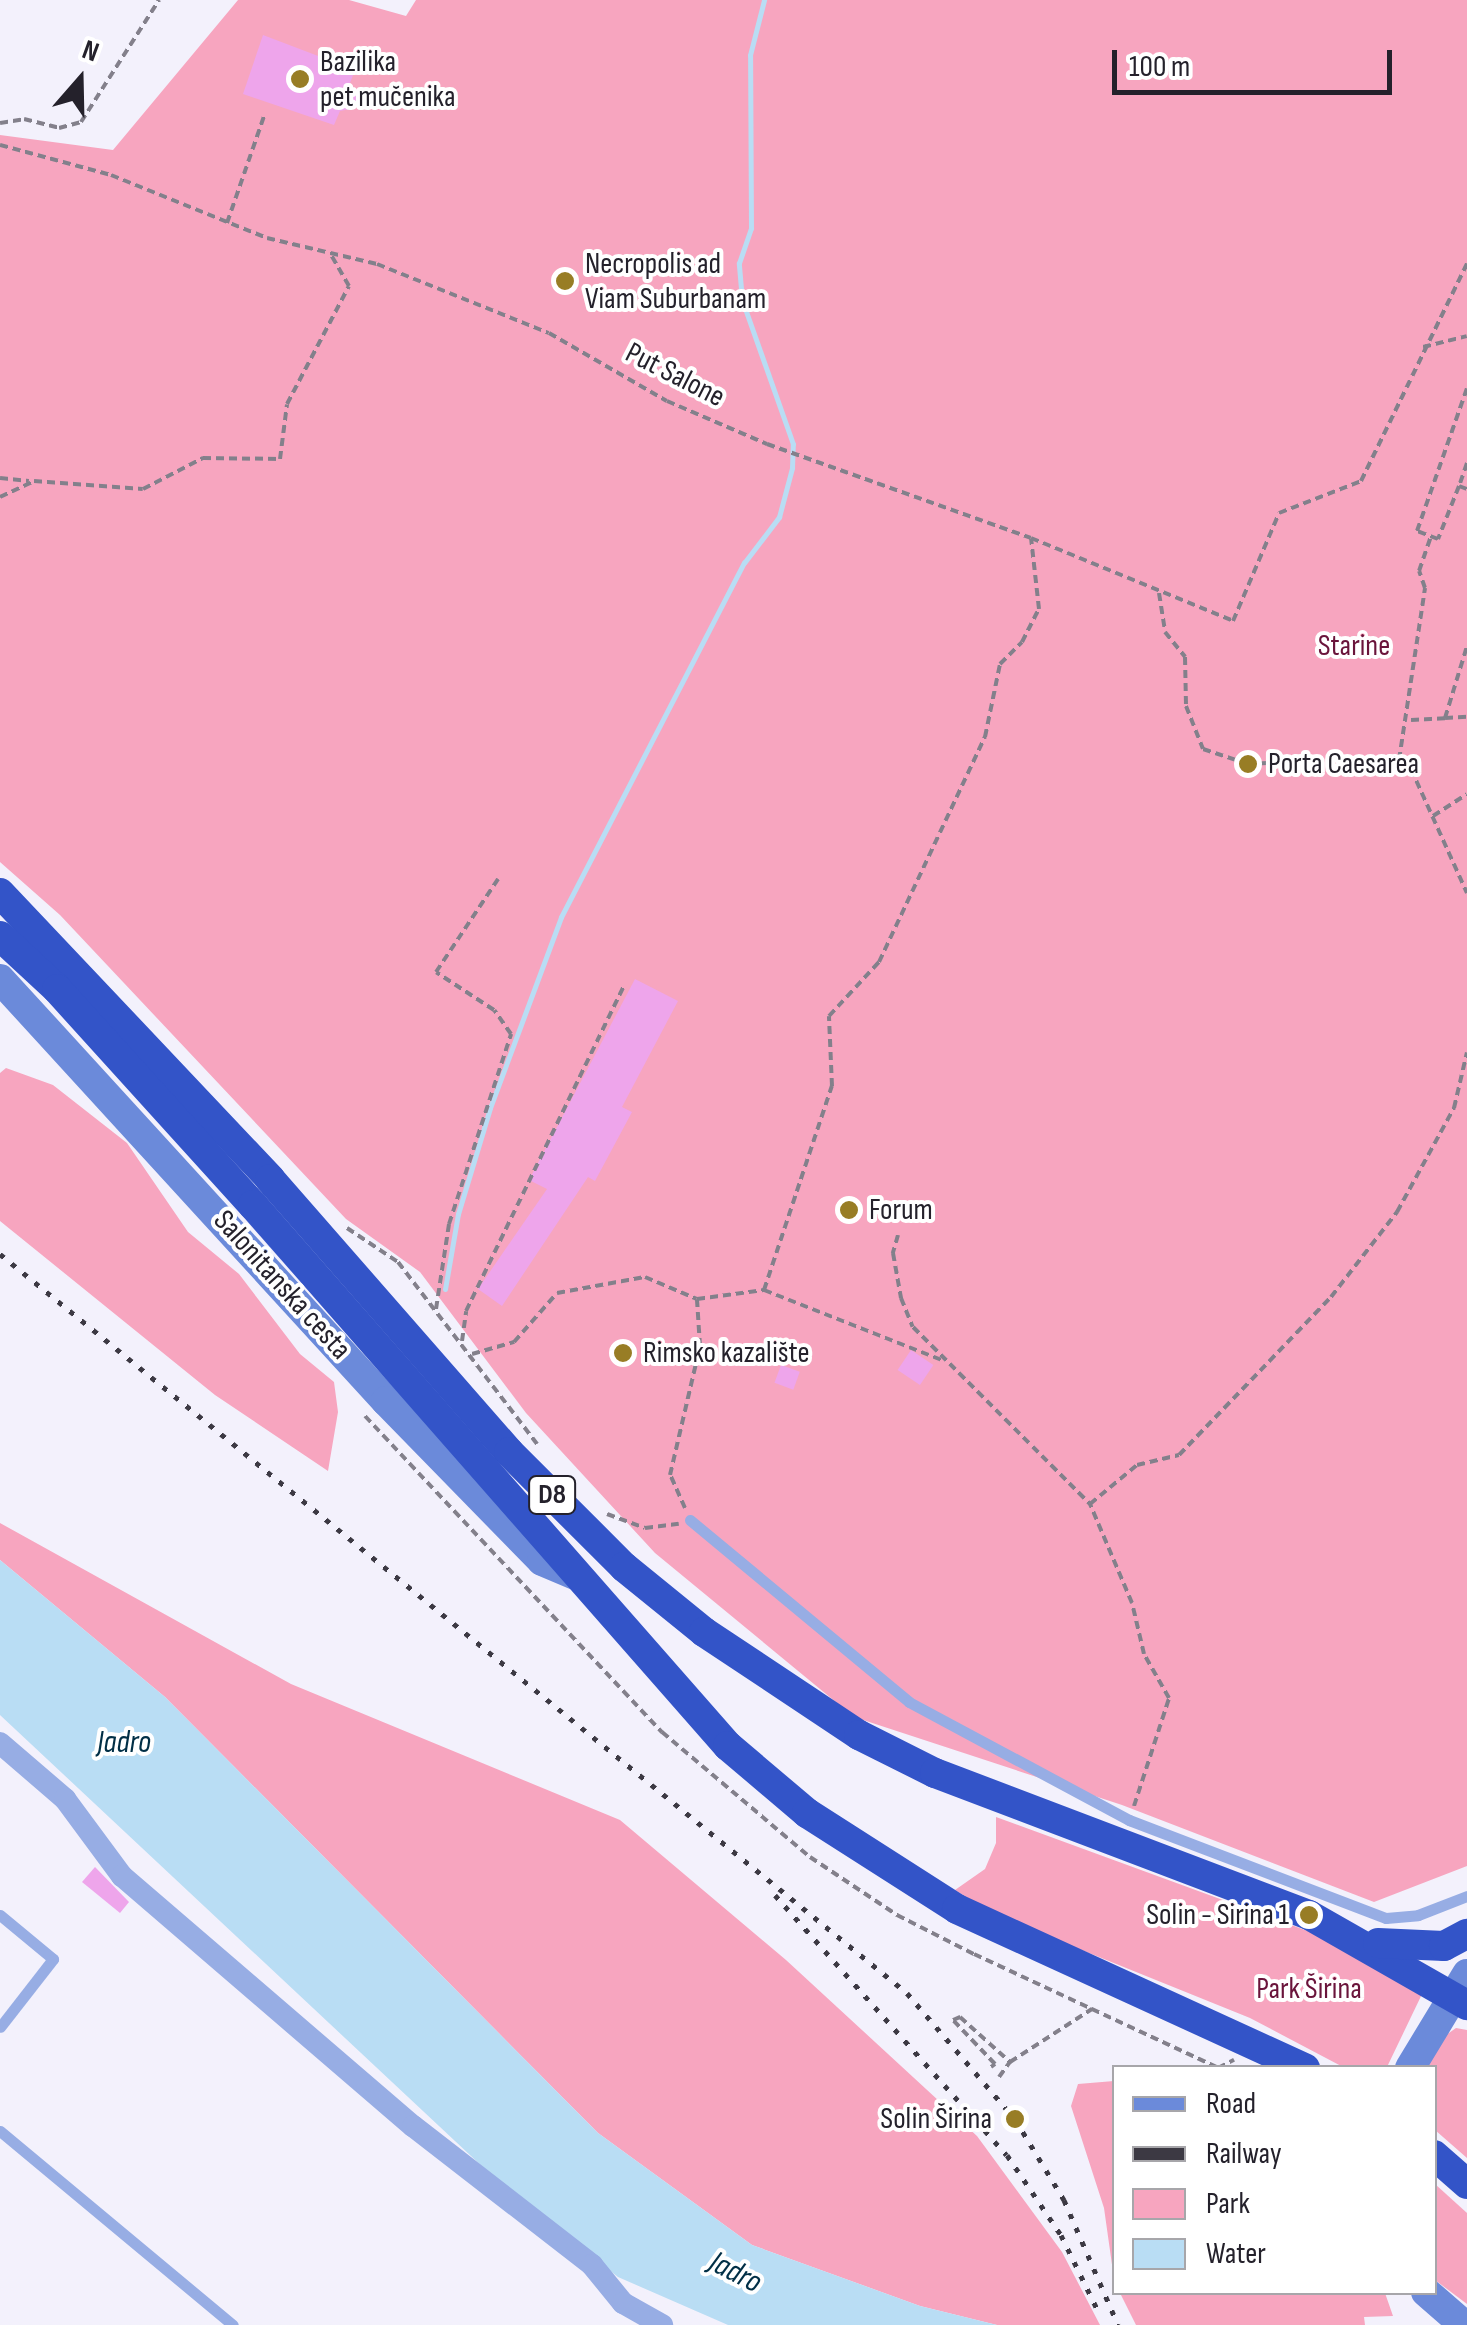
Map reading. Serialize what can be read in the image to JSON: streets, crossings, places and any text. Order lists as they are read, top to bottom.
{
  "streets": {
    "highway": ["D8"],
    "main road": ["Salonitanska cesta"],
    "path": ["Put Salone"]
  },
  "crossings": [
    ["Salonitanska cesta", "D8"]
  ],
  "water": ["Jadro"],
  "parks": ["Starine", "Park Širina"],
  "places": [
    "Bazilika pet mučenika",
    "Necropolis ad Viam Suburbanam",
    "Porta Caesarea",
    "Forum",
    "Rimsko kazalište",
    "Solin - Sirina 1",
    "Solin Širina"
  ],
  "legend": [
    "Road",
    "Railway",
    "Park",
    "Water"
  ],
  "scale_bar": "100 m",
  "north": "top"
}
